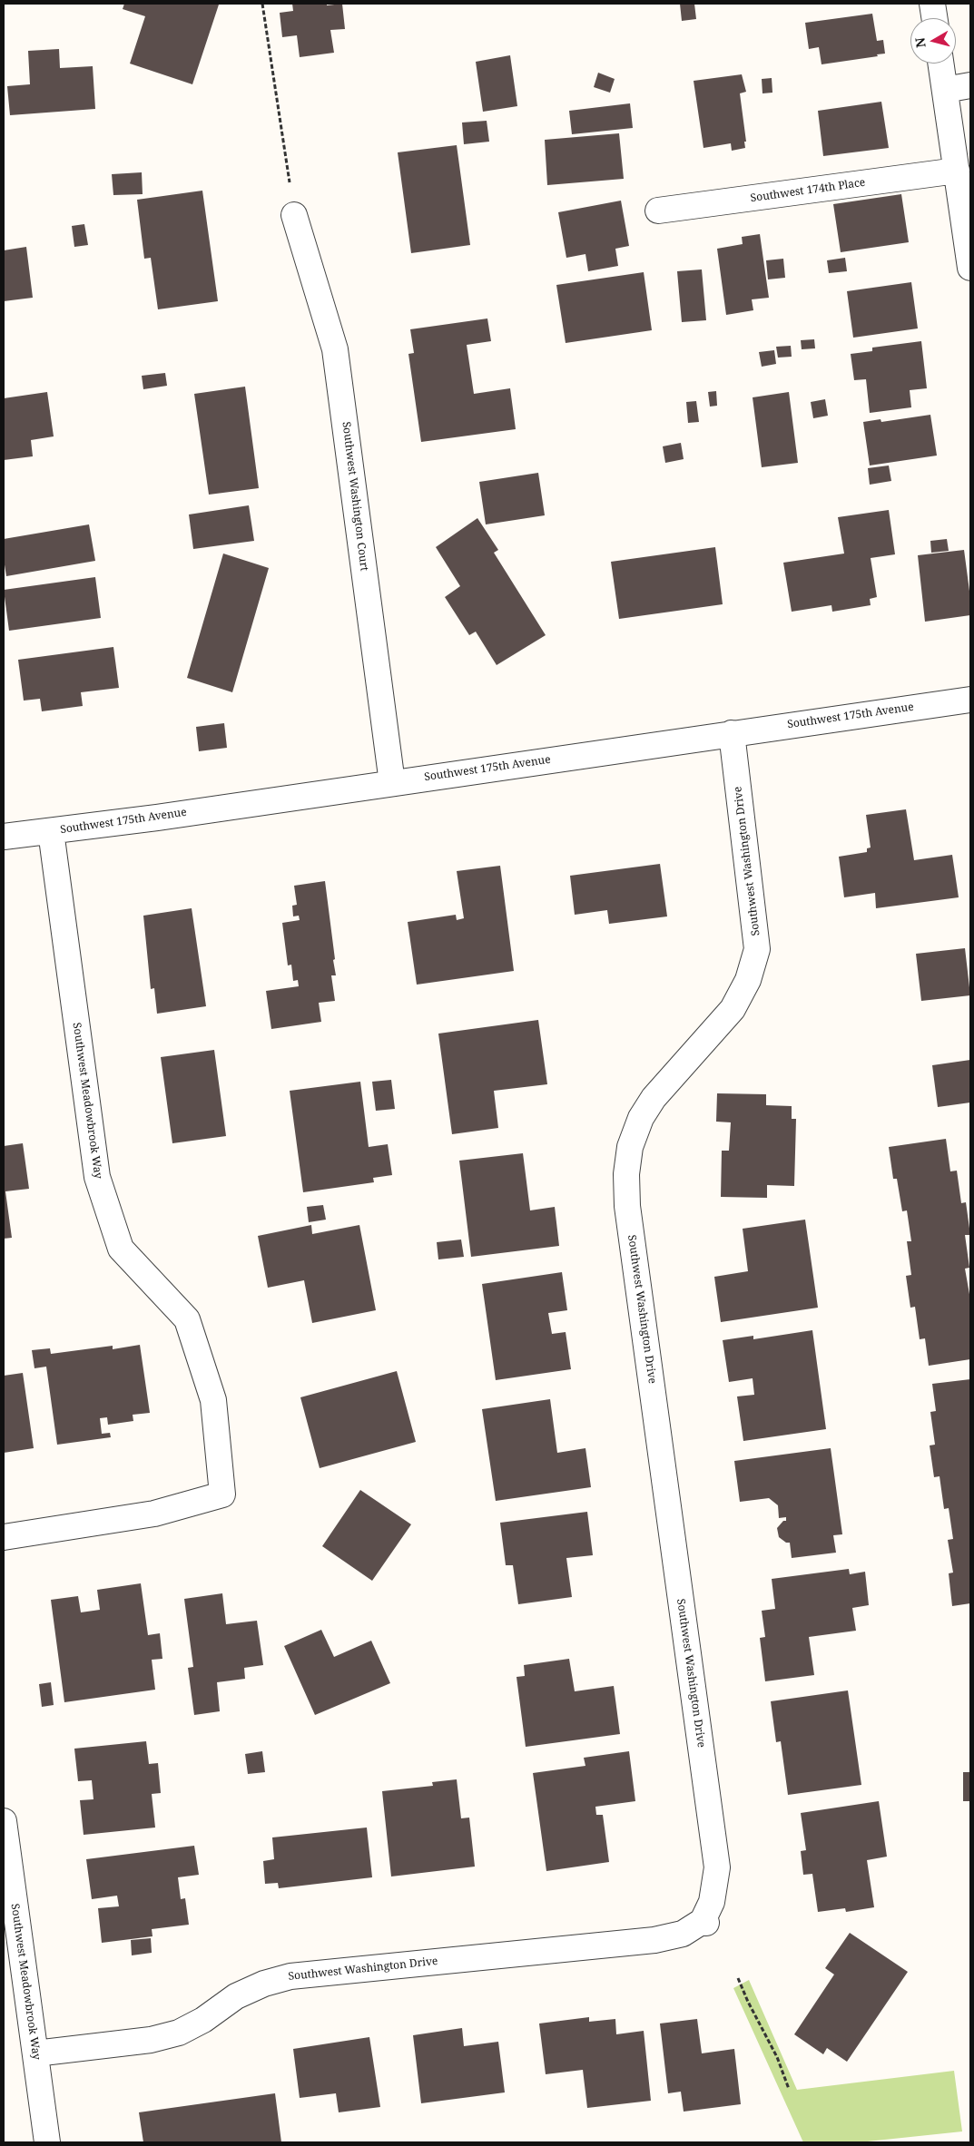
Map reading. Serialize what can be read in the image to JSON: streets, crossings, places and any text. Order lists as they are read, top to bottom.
{
  "streets": {
    "street": [
      "Southwest 174th Place",
      "Southwest Washington Court",
      "Southwest 175th Avenue",
      "Southwest Washington Drive",
      "Southwest Meadowbrook Way"
    ]
  },
  "crossings": [
    ["Southwest Washington Court", "Southwest 175th Avenue"],
    ["Southwest 175th Avenue", "Southwest Washington Drive"],
    ["Southwest 175th Avenue", "Southwest Meadowbrook Way"],
    ["Southwest Washington Drive", "Southwest Meadowbrook Way"]
  ],
  "north": "left"
}
